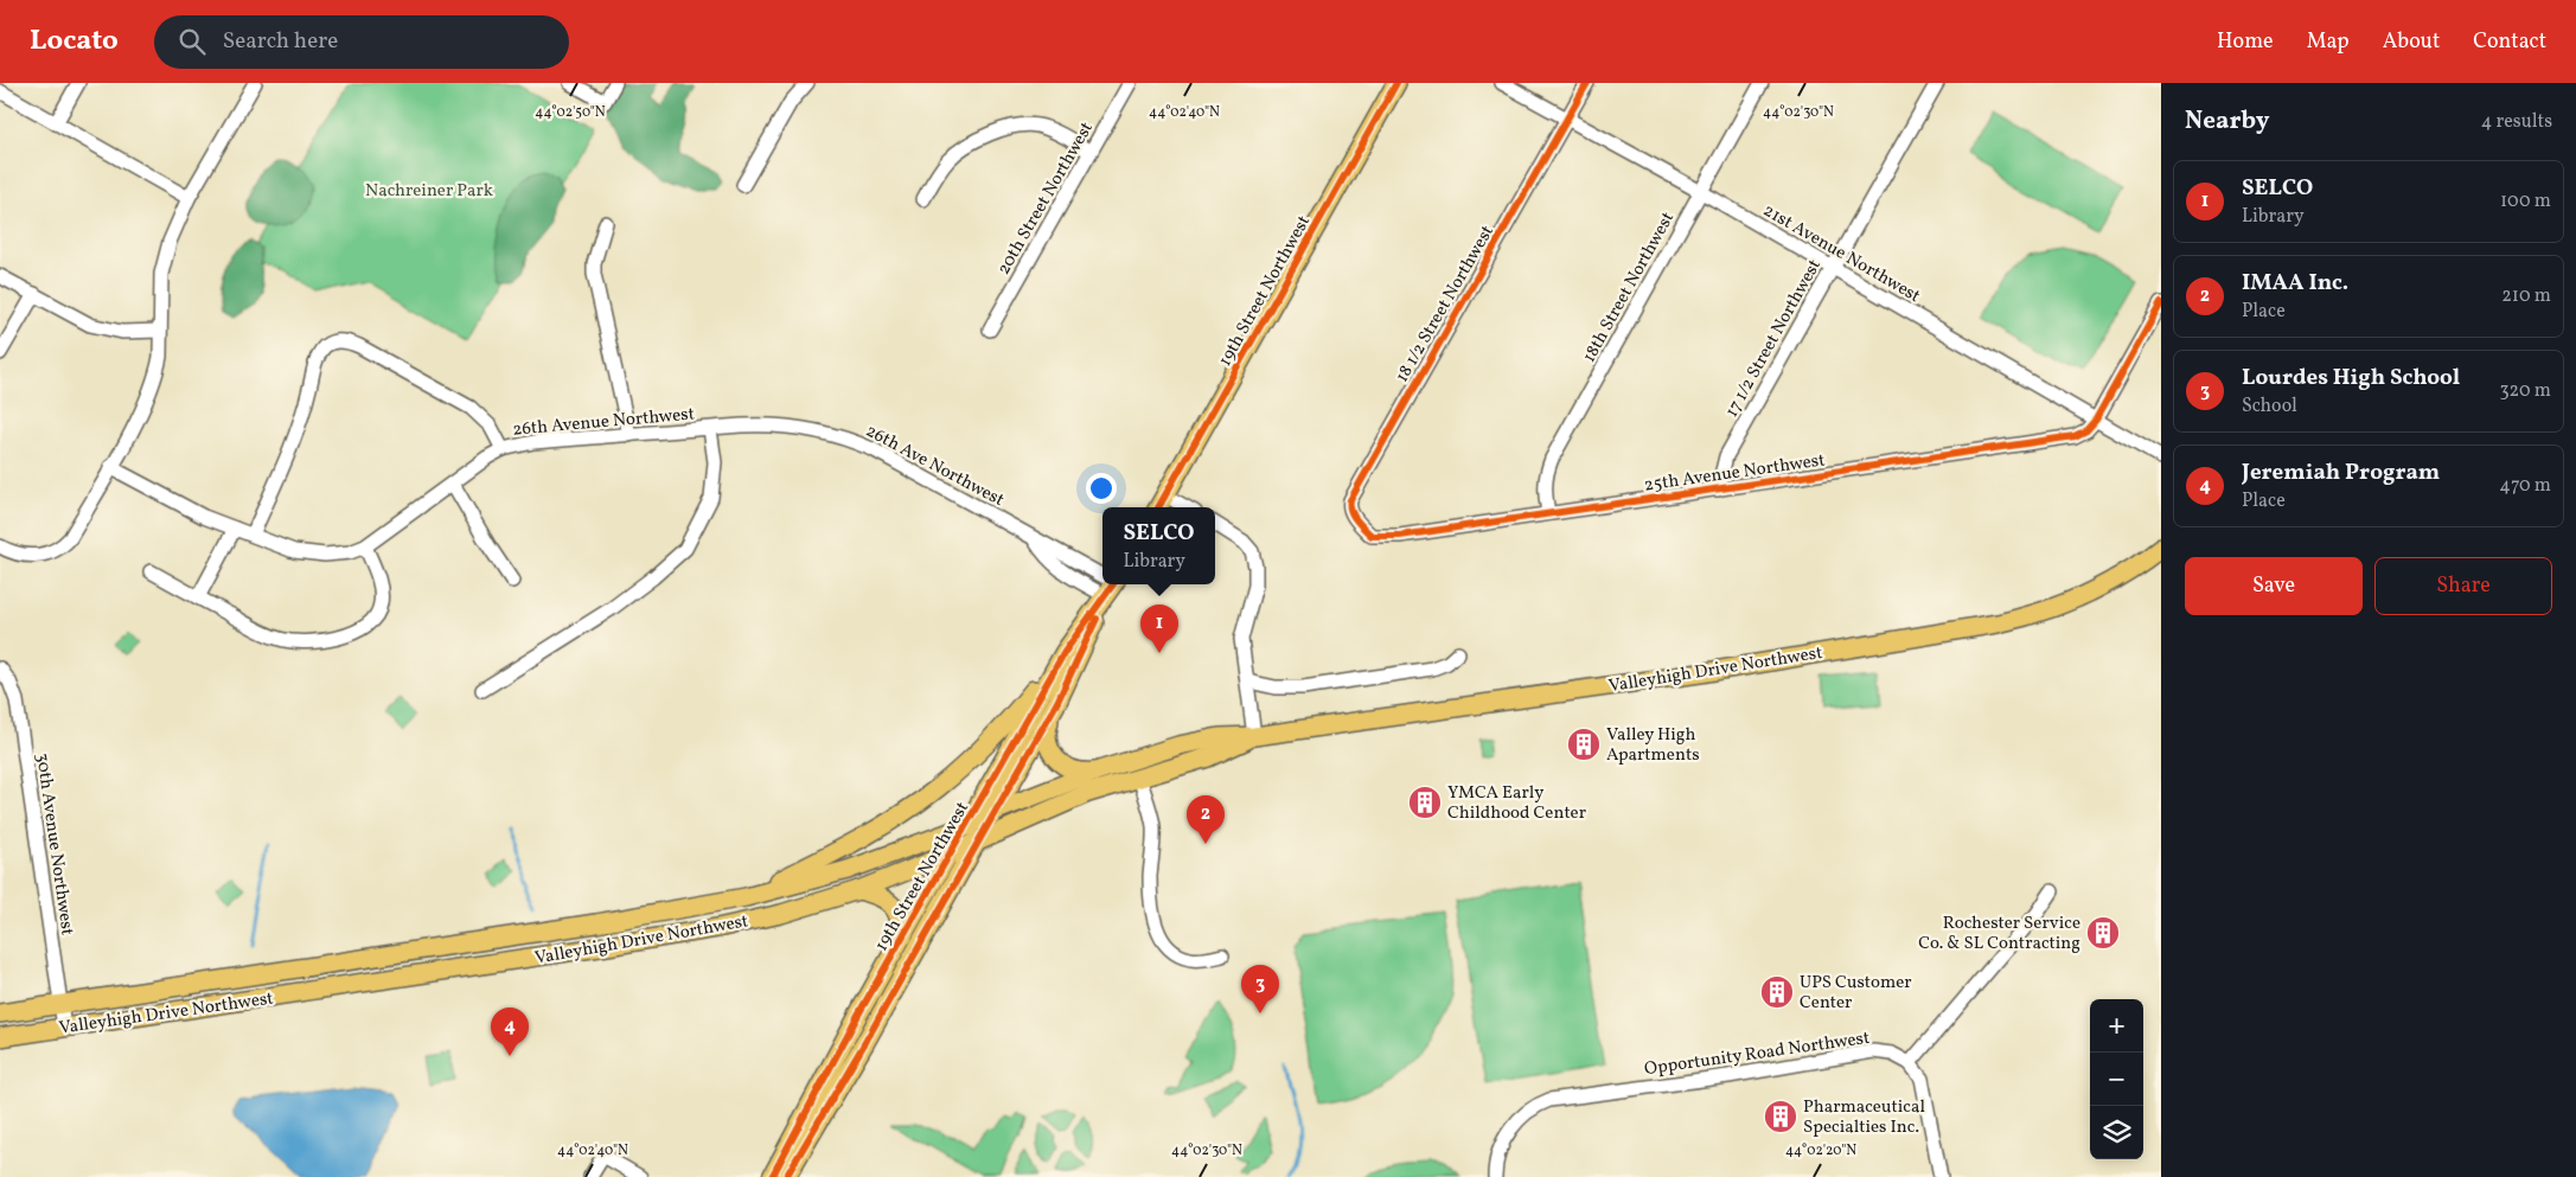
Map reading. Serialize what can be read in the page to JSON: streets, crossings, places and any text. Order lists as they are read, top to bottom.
{
  "streets": {
    "main road": ["19th Street Northwest", "Valleyhigh Drive Northwest"],
    "street": [
      "20th Street Northwest",
      "21st Avenue Northwest",
      "18th Street Northwest",
      "18 1/2 Street Northwest",
      "17 1/2 Street Northwest",
      "26th Avenue Northwest",
      "26th Ave Northwest",
      "25th Avenue Northwest",
      "30th Avenue Northwest",
      "Opportunity Road Northwest"
    ]
  },
  "crossings": [
    ["21st Avenue Northwest", "18th Street Northwest"],
    ["21st Avenue Northwest", "18 1/2 Street Northwest"],
    ["21st Avenue Northwest", "17 1/2 Street Northwest"],
    ["21st Avenue Northwest", "25th Avenue Northwest"],
    ["18th Street Northwest", "25th Avenue Northwest"],
    ["19th Street Northwest", "Valleyhigh Drive Northwest"],
    ["18 1/2 Street Northwest", "25th Avenue Northwest"],
    ["17 1/2 Street Northwest", "25th Avenue Northwest"],
    ["26th Avenue Northwest", "26th Ave Northwest"],
    ["Valleyhigh Drive Northwest", "30th Avenue Northwest"]
  ],
  "parks": ["Nachreiner Park"],
  "places": {
    "building": [
      "Valley High Apartments",
      "YMCA Early Childhood Center",
      "Rochester Service Co. & SL Contracting",
      "UPS Customer Center",
      "Pharmaceutical Specialties Inc."
    ]
  },
  "page": {
    "header": "Locato",
    "search": "Search here",
    "nav": [
      "Home",
      "Map",
      "About",
      "Contact"
    ],
    "heading": ["Nearby", "4 results"],
    "list": [
      {
        "mark": "1",
        "name": "SELCO",
        "note": "Library",
        "value": "100 m"
      },
      {
        "mark": "2",
        "name": "IMAA Inc.",
        "note": "Place",
        "value": "210 m"
      },
      {
        "mark": "3",
        "name": "Lourdes High School",
        "note": "School",
        "value": "320 m"
      },
      {
        "mark": "4",
        "name": "Jeremiah Program",
        "note": "Place",
        "value": "470 m"
      }
    ],
    "popup": ["SELCO", "Library"],
    "buttons": ["Save", "Share"],
    "pins": [
      "1",
      "2",
      "3",
      "4"
    ],
    "map_buttons": ["+", "−"]
  },
  "coordinates": [
    "44°02'40\"N",
    "44°02'50\"N",
    "44°02'30\"N",
    "44°02'20\"N"
  ]
}
